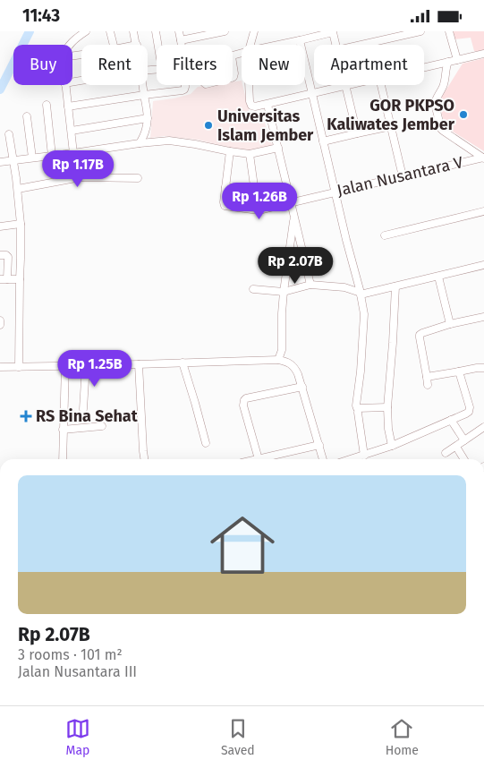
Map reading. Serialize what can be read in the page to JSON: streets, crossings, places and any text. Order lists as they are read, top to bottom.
{
  "streets": {
    "street": ["Jalan Nusantara V"]
  },
  "places": {
    "other": ["GOR PKPSO Kaliwates Jember", "Universitas Islam Jember"],
    "health": ["RS Bina Sehat"]
  },
  "page": {
    "status": "11:43",
    "chip": [
      "Buy",
      "Rent",
      "Filters",
      "New",
      "Apartment"
    ],
    "price": [
      "Rp 1.17B",
      "Rp 1.26B",
      "Rp 2.07B",
      "Rp 1.25B"
    ],
    "list": [
      {
        "name": "Rp 2.07B",
        "note": "3 rooms · 101 m² · Jalan Nusantara III"
      }
    ],
    "tabs": ["Map", "Saved", "Home"]
  }
}
